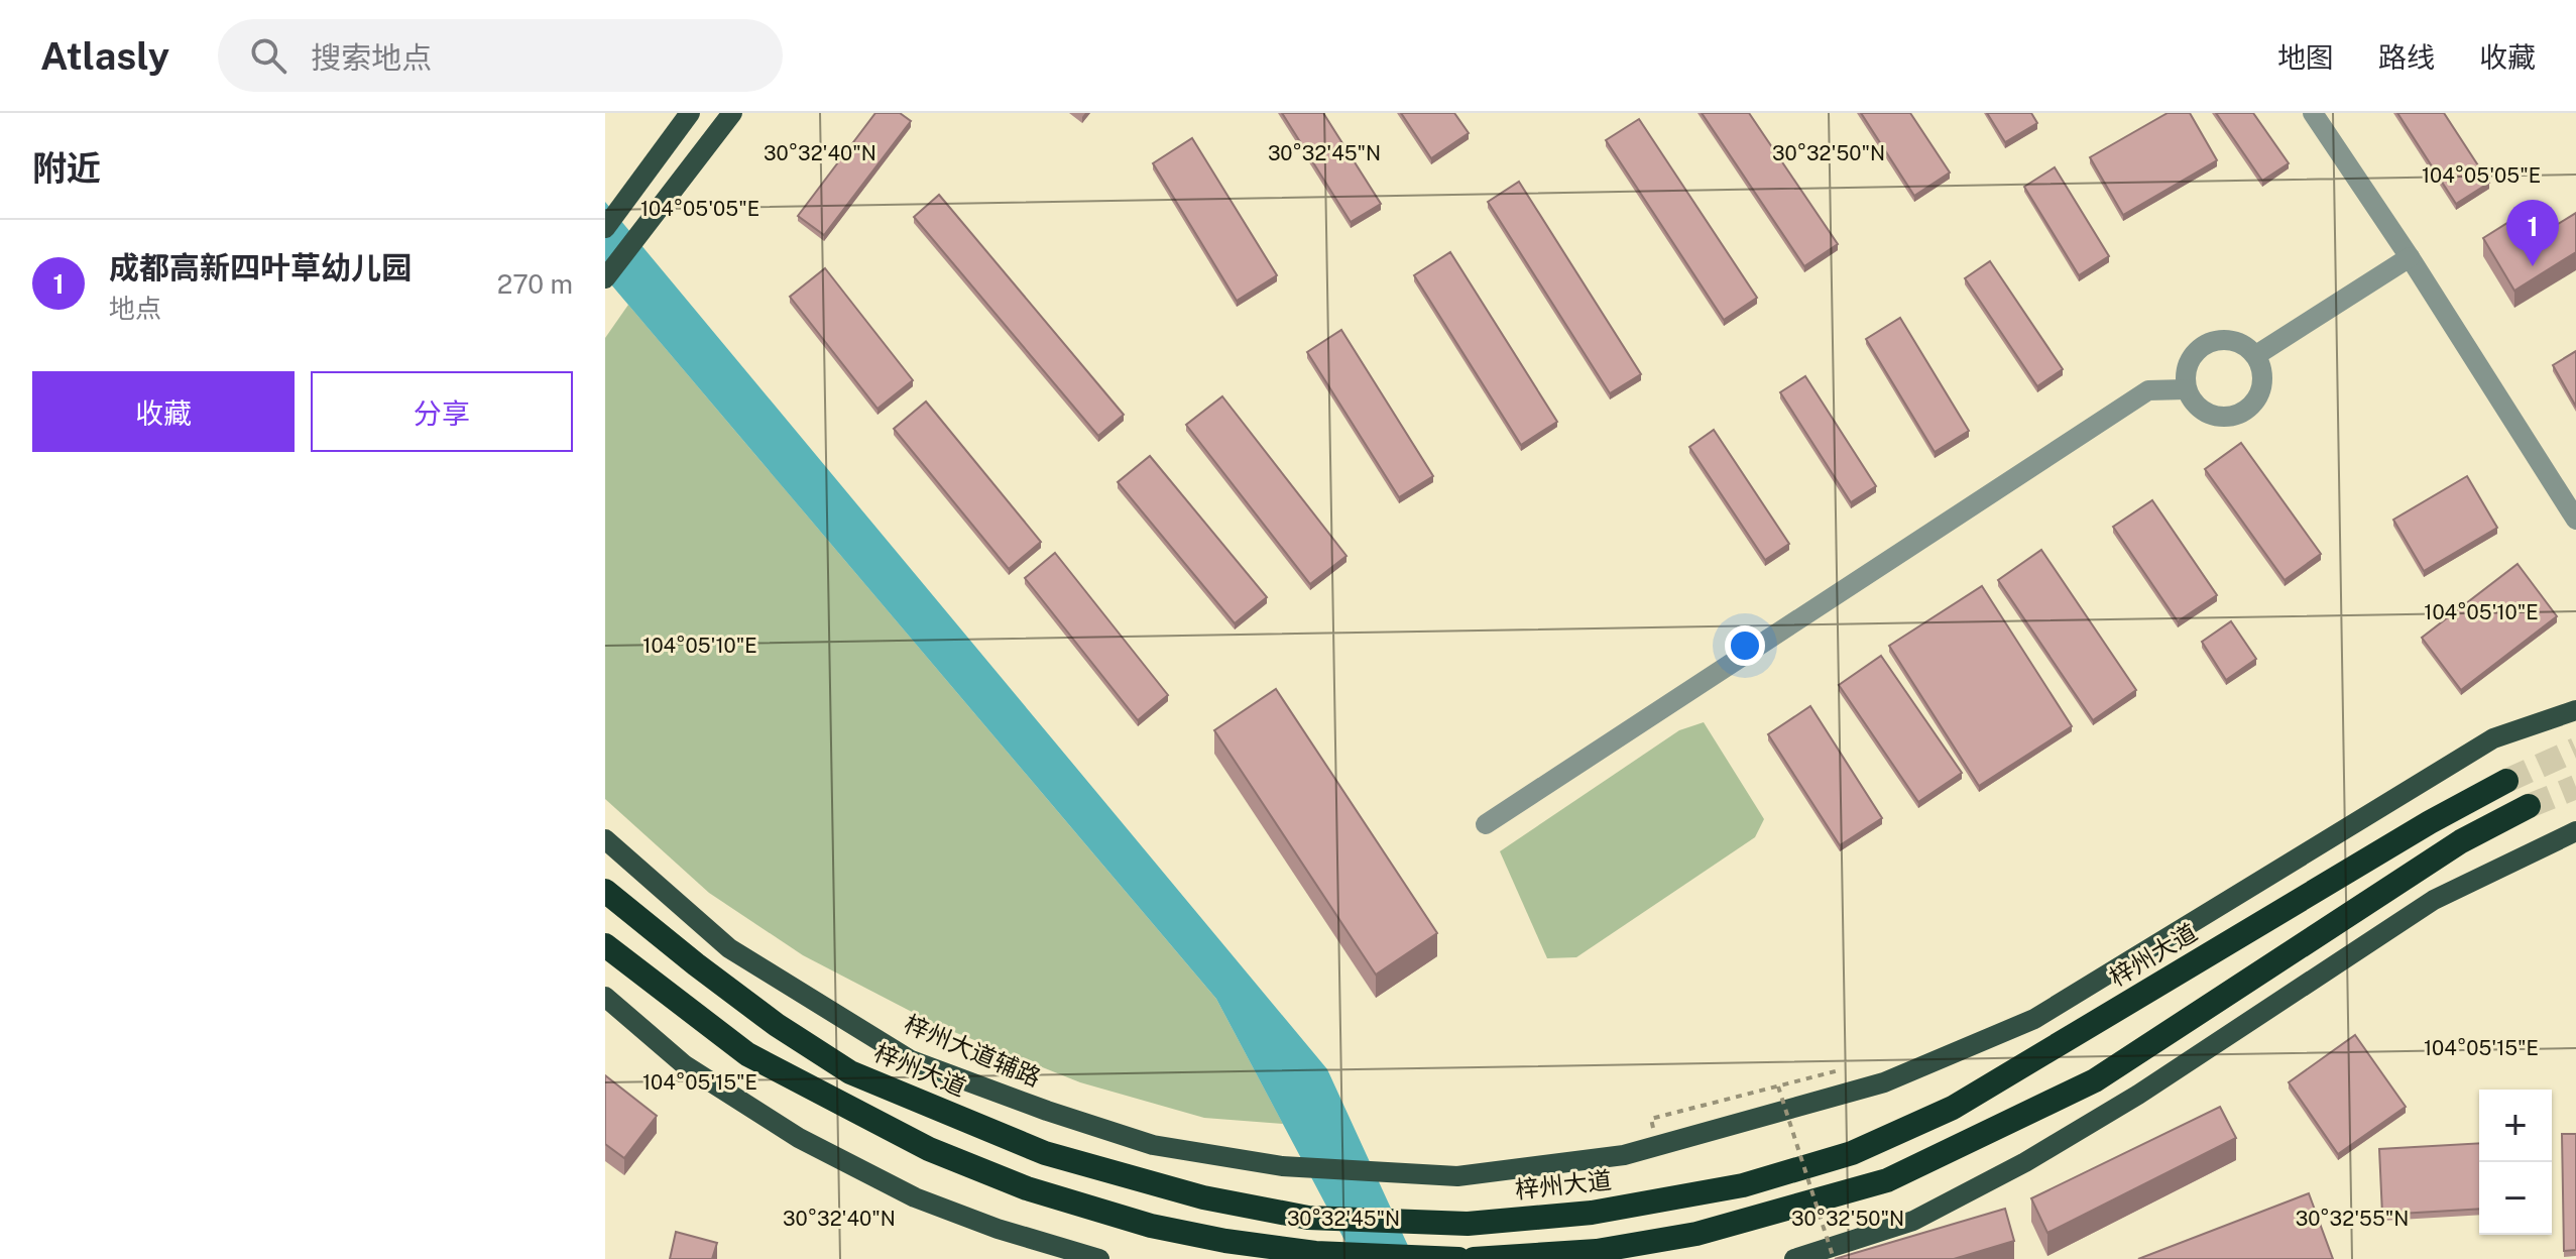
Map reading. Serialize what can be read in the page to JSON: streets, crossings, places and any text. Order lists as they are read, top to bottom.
{
  "streets": {
    "highway": ["梓州大道"],
    "main road": ["梓州大道辅路"]
  },
  "page": {
    "header": "Atlasly",
    "search": "搜索地点",
    "nav": ["地图", "路线", "收藏"],
    "heading": "附近",
    "pins": "1",
    "list": [
      {
        "mark": "1",
        "name": "成都高新四叶草幼儿园",
        "note": "地点",
        "value": "270 m"
      }
    ],
    "buttons": ["收藏", "分享"],
    "map_buttons": ["+", "−"]
  },
  "coordinates": [
    "30°32'40\"N",
    "30°32'45\"N",
    "30°32'50\"N",
    "104°05'05\"E",
    "104°05'10\"E",
    "104°05'15\"E",
    "30°32'55\"N"
  ]
}
